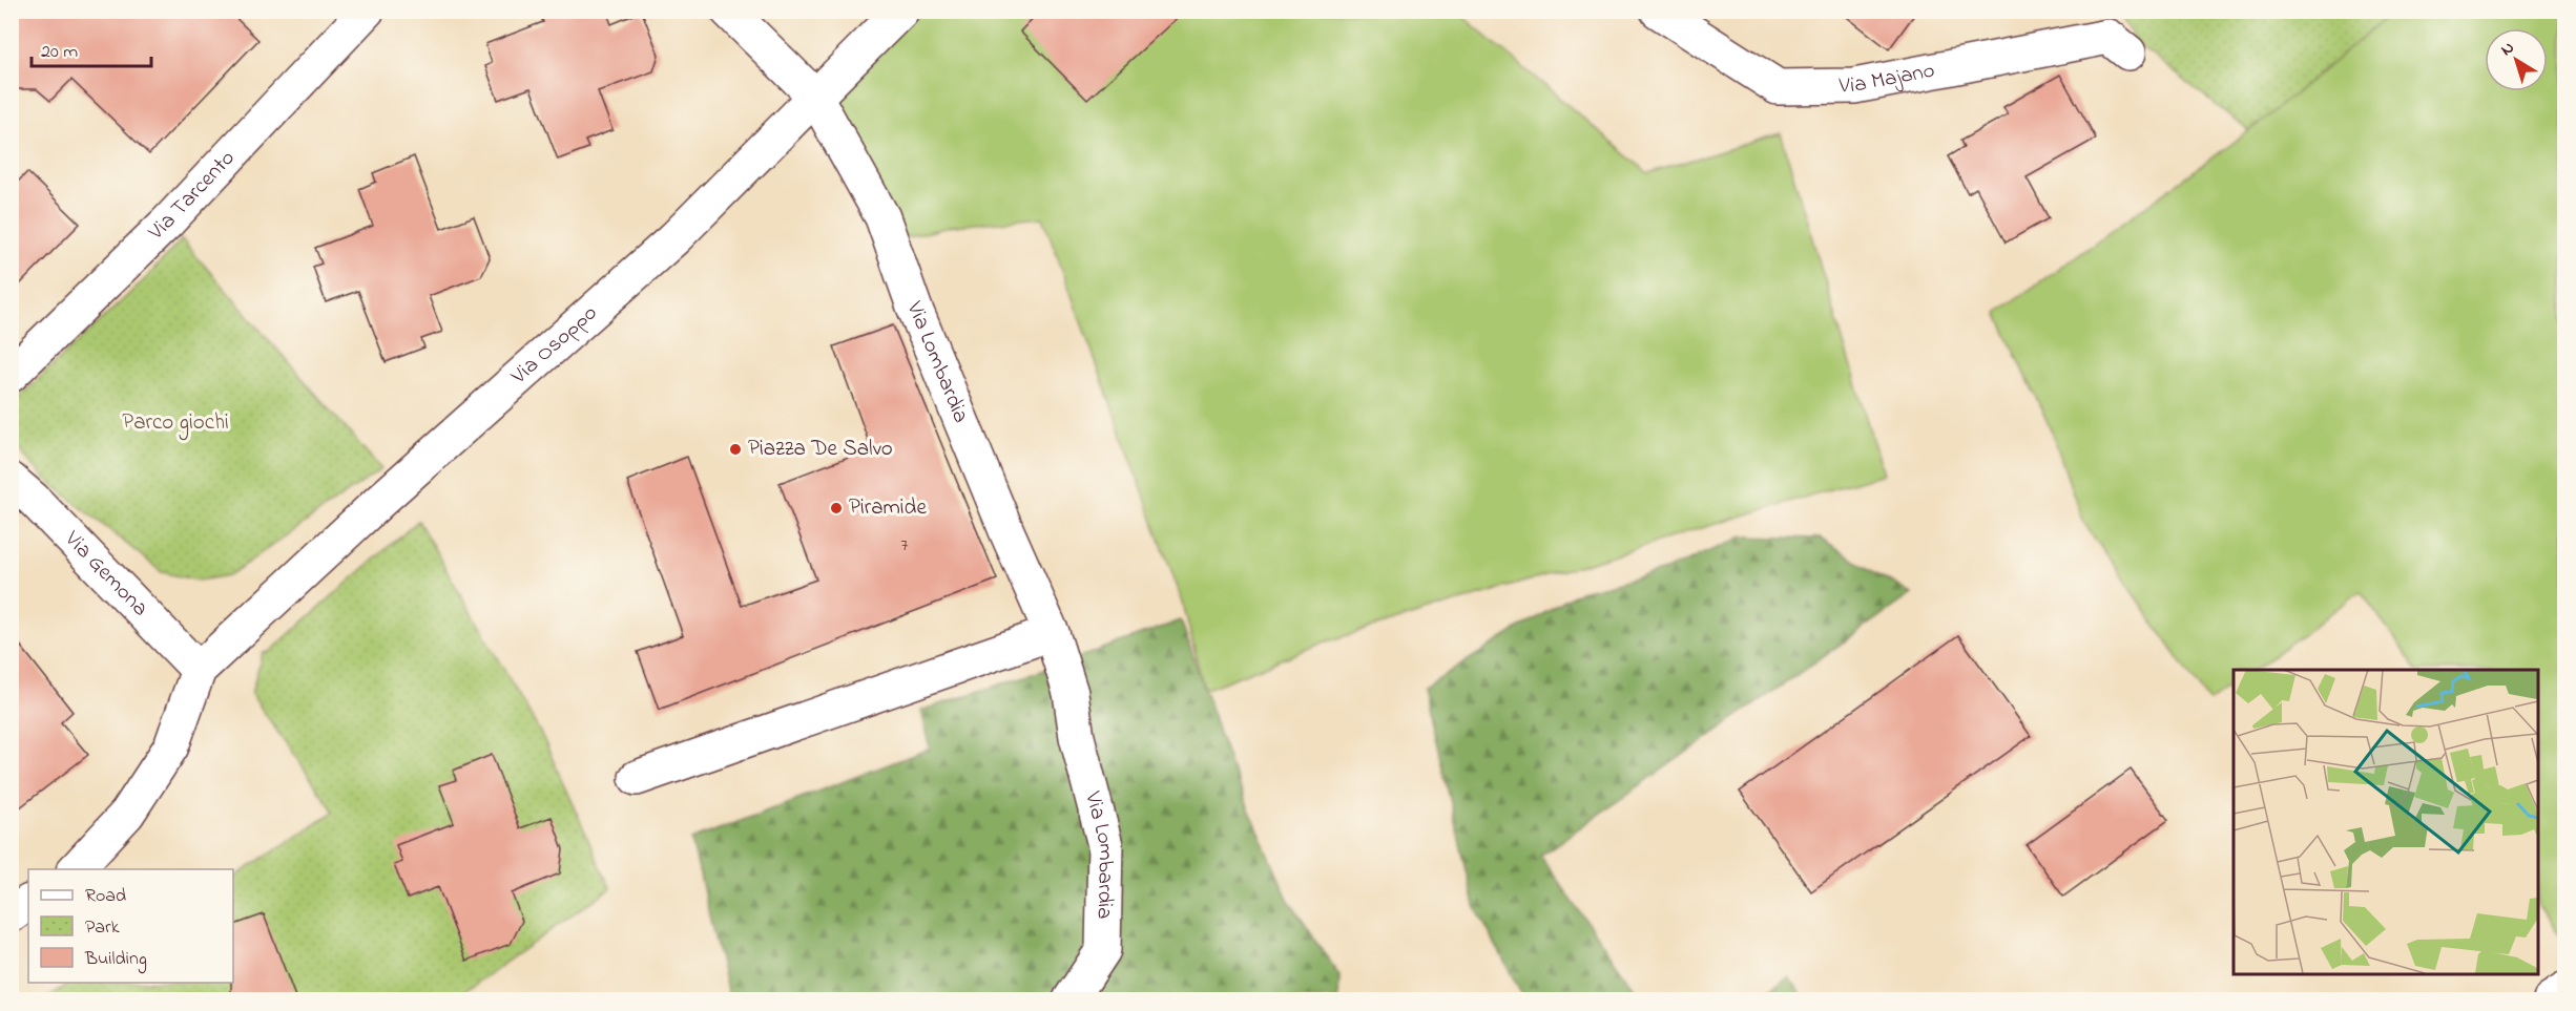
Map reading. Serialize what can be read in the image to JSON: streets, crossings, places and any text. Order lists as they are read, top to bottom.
{
  "streets": {
    "street": [
      "Via Majano",
      "Via Tarcento",
      "Via Osoppo",
      "Via Lombardia",
      "Via Gemona"
    ]
  },
  "crossings": [
    ["Via Osoppo", "Via Lombardia"],
    ["Via Osoppo", "Via Gemona"]
  ],
  "parks": ["Parco giochi"],
  "places": ["Piazza De Salvo", "Piramide"],
  "house_numbers": ["7"],
  "legend": ["Road", "Park", "Building"],
  "scale_bar": "20 m",
  "north": "top left"
}
